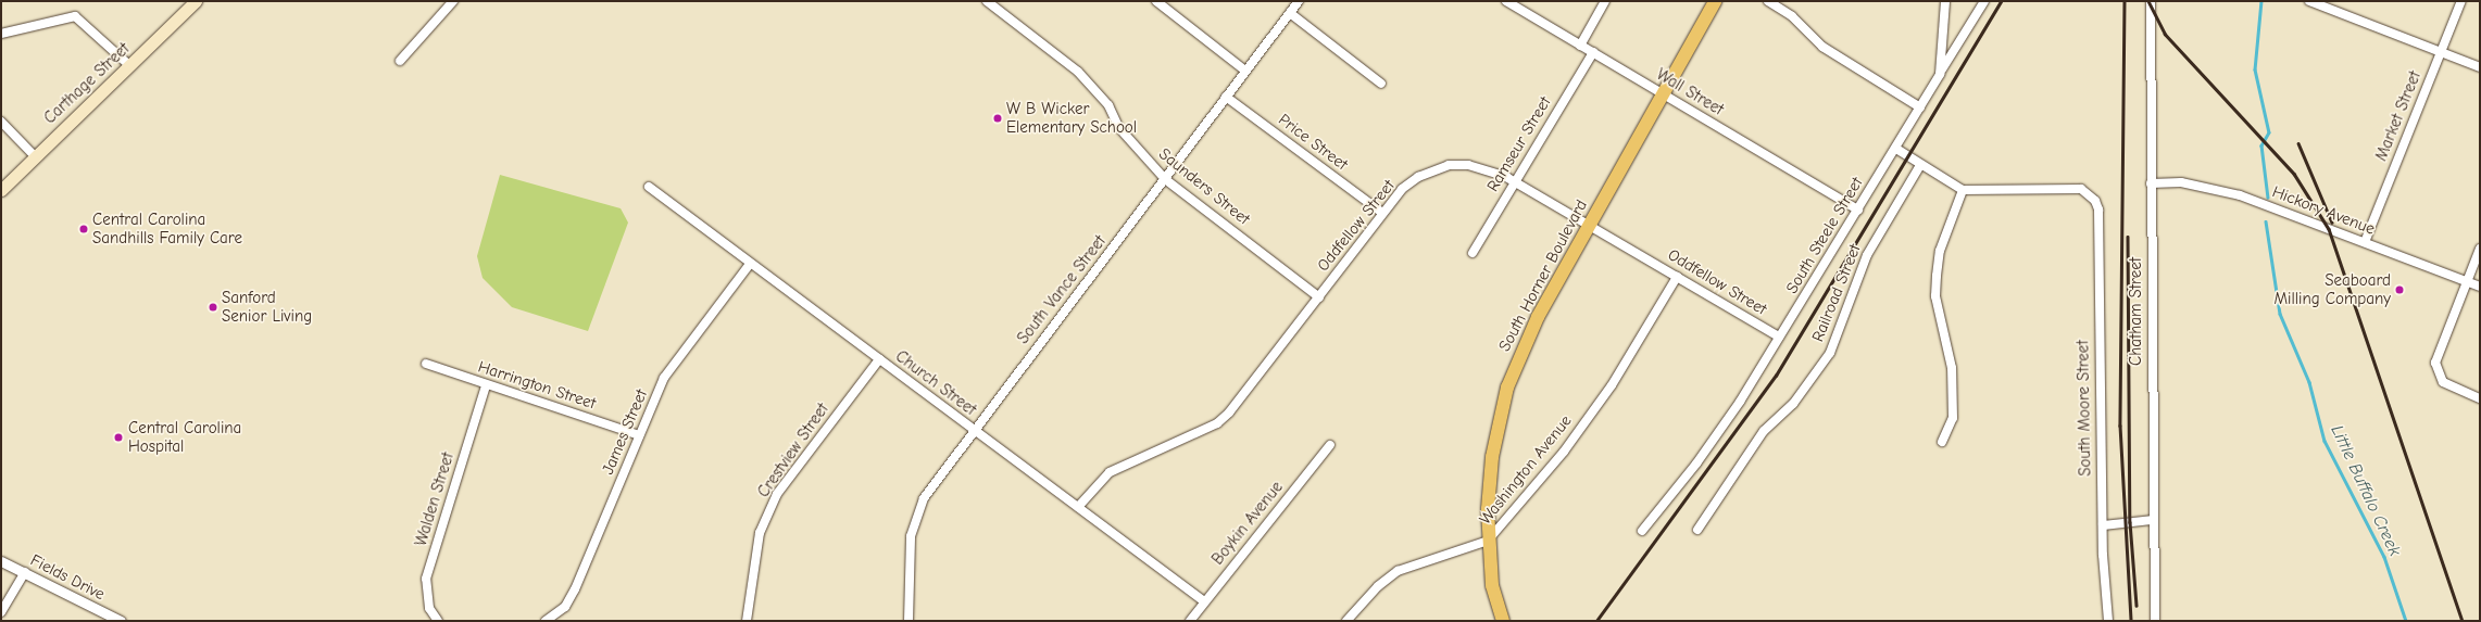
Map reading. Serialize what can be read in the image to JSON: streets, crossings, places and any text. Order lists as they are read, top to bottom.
{
  "streets": {
    "main road": ["Carthage Street", "South Horner Boulevard"],
    "street": [
      "Wall Street",
      "Market Street",
      "Price Street",
      "Ramseur Street",
      "Saunders Street",
      "Hickory Avenue",
      "Oddfellow Street",
      "South Steele Street",
      "South Vance Street",
      "Railroad Street",
      "Chatham Street",
      "Church Street",
      "Harrington Street",
      "South Moore Street",
      "James Street",
      "Crestview Street",
      "Washington Avenue",
      "Walden Street",
      "Boykin Avenue",
      "Fields Drive"
    ]
  },
  "crossings": [
    ["Wall Street", "Ramseur Street"],
    ["Wall Street", "South Steele Street"],
    ["Wall Street", "South Horner Boulevard"],
    ["Market Street", "Hickory Avenue"],
    ["Price Street", "Oddfellow Street"],
    ["Price Street", "South Vance Street"],
    ["Ramseur Street", "Oddfellow Street"],
    ["Saunders Street", "Oddfellow Street"],
    ["Saunders Street", "South Vance Street"],
    ["Hickory Avenue", "Chatham Street"],
    ["Oddfellow Street", "South Steele Street"],
    ["Oddfellow Street", "South Horner Boulevard"],
    ["Oddfellow Street", "Church Street"],
    ["Oddfellow Street", "Washington Avenue"],
    ["South Horner Boulevard", "Washington Avenue"],
    ["South Vance Street", "Church Street"],
    ["Church Street", "James Street"],
    ["Church Street", "Crestview Street"],
    ["Church Street", "Boykin Avenue"],
    ["Harrington Street", "James Street"],
    ["Harrington Street", "Walden Street"]
  ],
  "water": ["Little Buffalo Creek"],
  "places": [
    "W B Wicker Elementary School",
    "Central Carolina Sandhills Family Care",
    "Seaboard Milling Company",
    "Sanford Senior Living",
    "Central Carolina Hospital"
  ]
}
